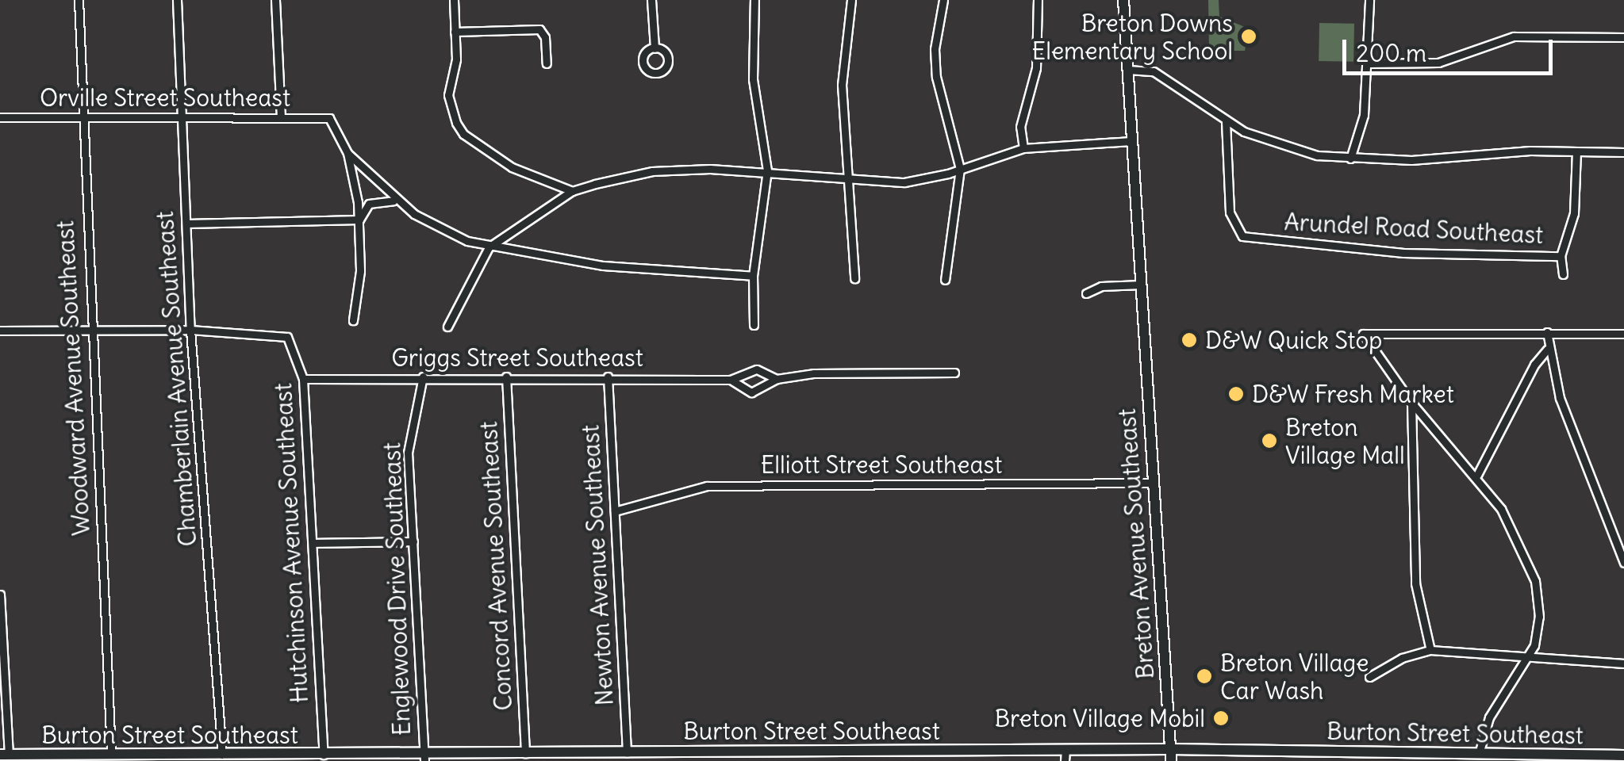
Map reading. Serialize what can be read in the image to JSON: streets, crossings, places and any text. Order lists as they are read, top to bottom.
{
  "streets": {
    "main road": ["Breton Avenue Southeast", "Burton Street Southeast"],
    "street": [
      "Orville Street Southeast",
      "Arundel Road Southeast",
      "Griggs Street Southeast",
      "Woodward Avenue Southeast",
      "Chamberlain Avenue Southeast",
      "Elliott Street Southeast",
      "Hutchinson Avenue Southeast",
      "Newton Avenue Southeast",
      "Concord Avenue Southeast",
      "Englewood Drive Southeast"
    ]
  },
  "crossings": [
    ["Orville Street Southeast", "Woodward Avenue Southeast"],
    ["Orville Street Southeast", "Chamberlain Avenue Southeast"],
    ["Griggs Street Southeast", "Hutchinson Avenue Southeast"],
    ["Griggs Street Southeast", "Newton Avenue Southeast"],
    ["Griggs Street Southeast", "Concord Avenue Southeast"],
    ["Griggs Street Southeast", "Englewood Drive Southeast"],
    ["Woodward Avenue Southeast", "Burton Street Southeast"],
    ["Chamberlain Avenue Southeast", "Hutchinson Avenue Southeast"],
    ["Chamberlain Avenue Southeast", "Burton Street Southeast"],
    ["Elliott Street Southeast", "Breton Avenue Southeast"],
    ["Elliott Street Southeast", "Newton Avenue Southeast"],
    ["Hutchinson Avenue Southeast", "Burton Street Southeast"],
    ["Breton Avenue Southeast", "Burton Street Southeast"],
    ["Newton Avenue Southeast", "Burton Street Southeast"],
    ["Concord Avenue Southeast", "Burton Street Southeast"],
    ["Englewood Drive Southeast", "Burton Street Southeast"]
  ],
  "places": [
    "Breton Downs Elementary School",
    "D&W Quick Stop",
    "D&W Fresh Market",
    "Breton Village Mall",
    "Breton Village Car Wash",
    "Breton Village Mobil"
  ],
  "scale_bar": "200 m"
}
